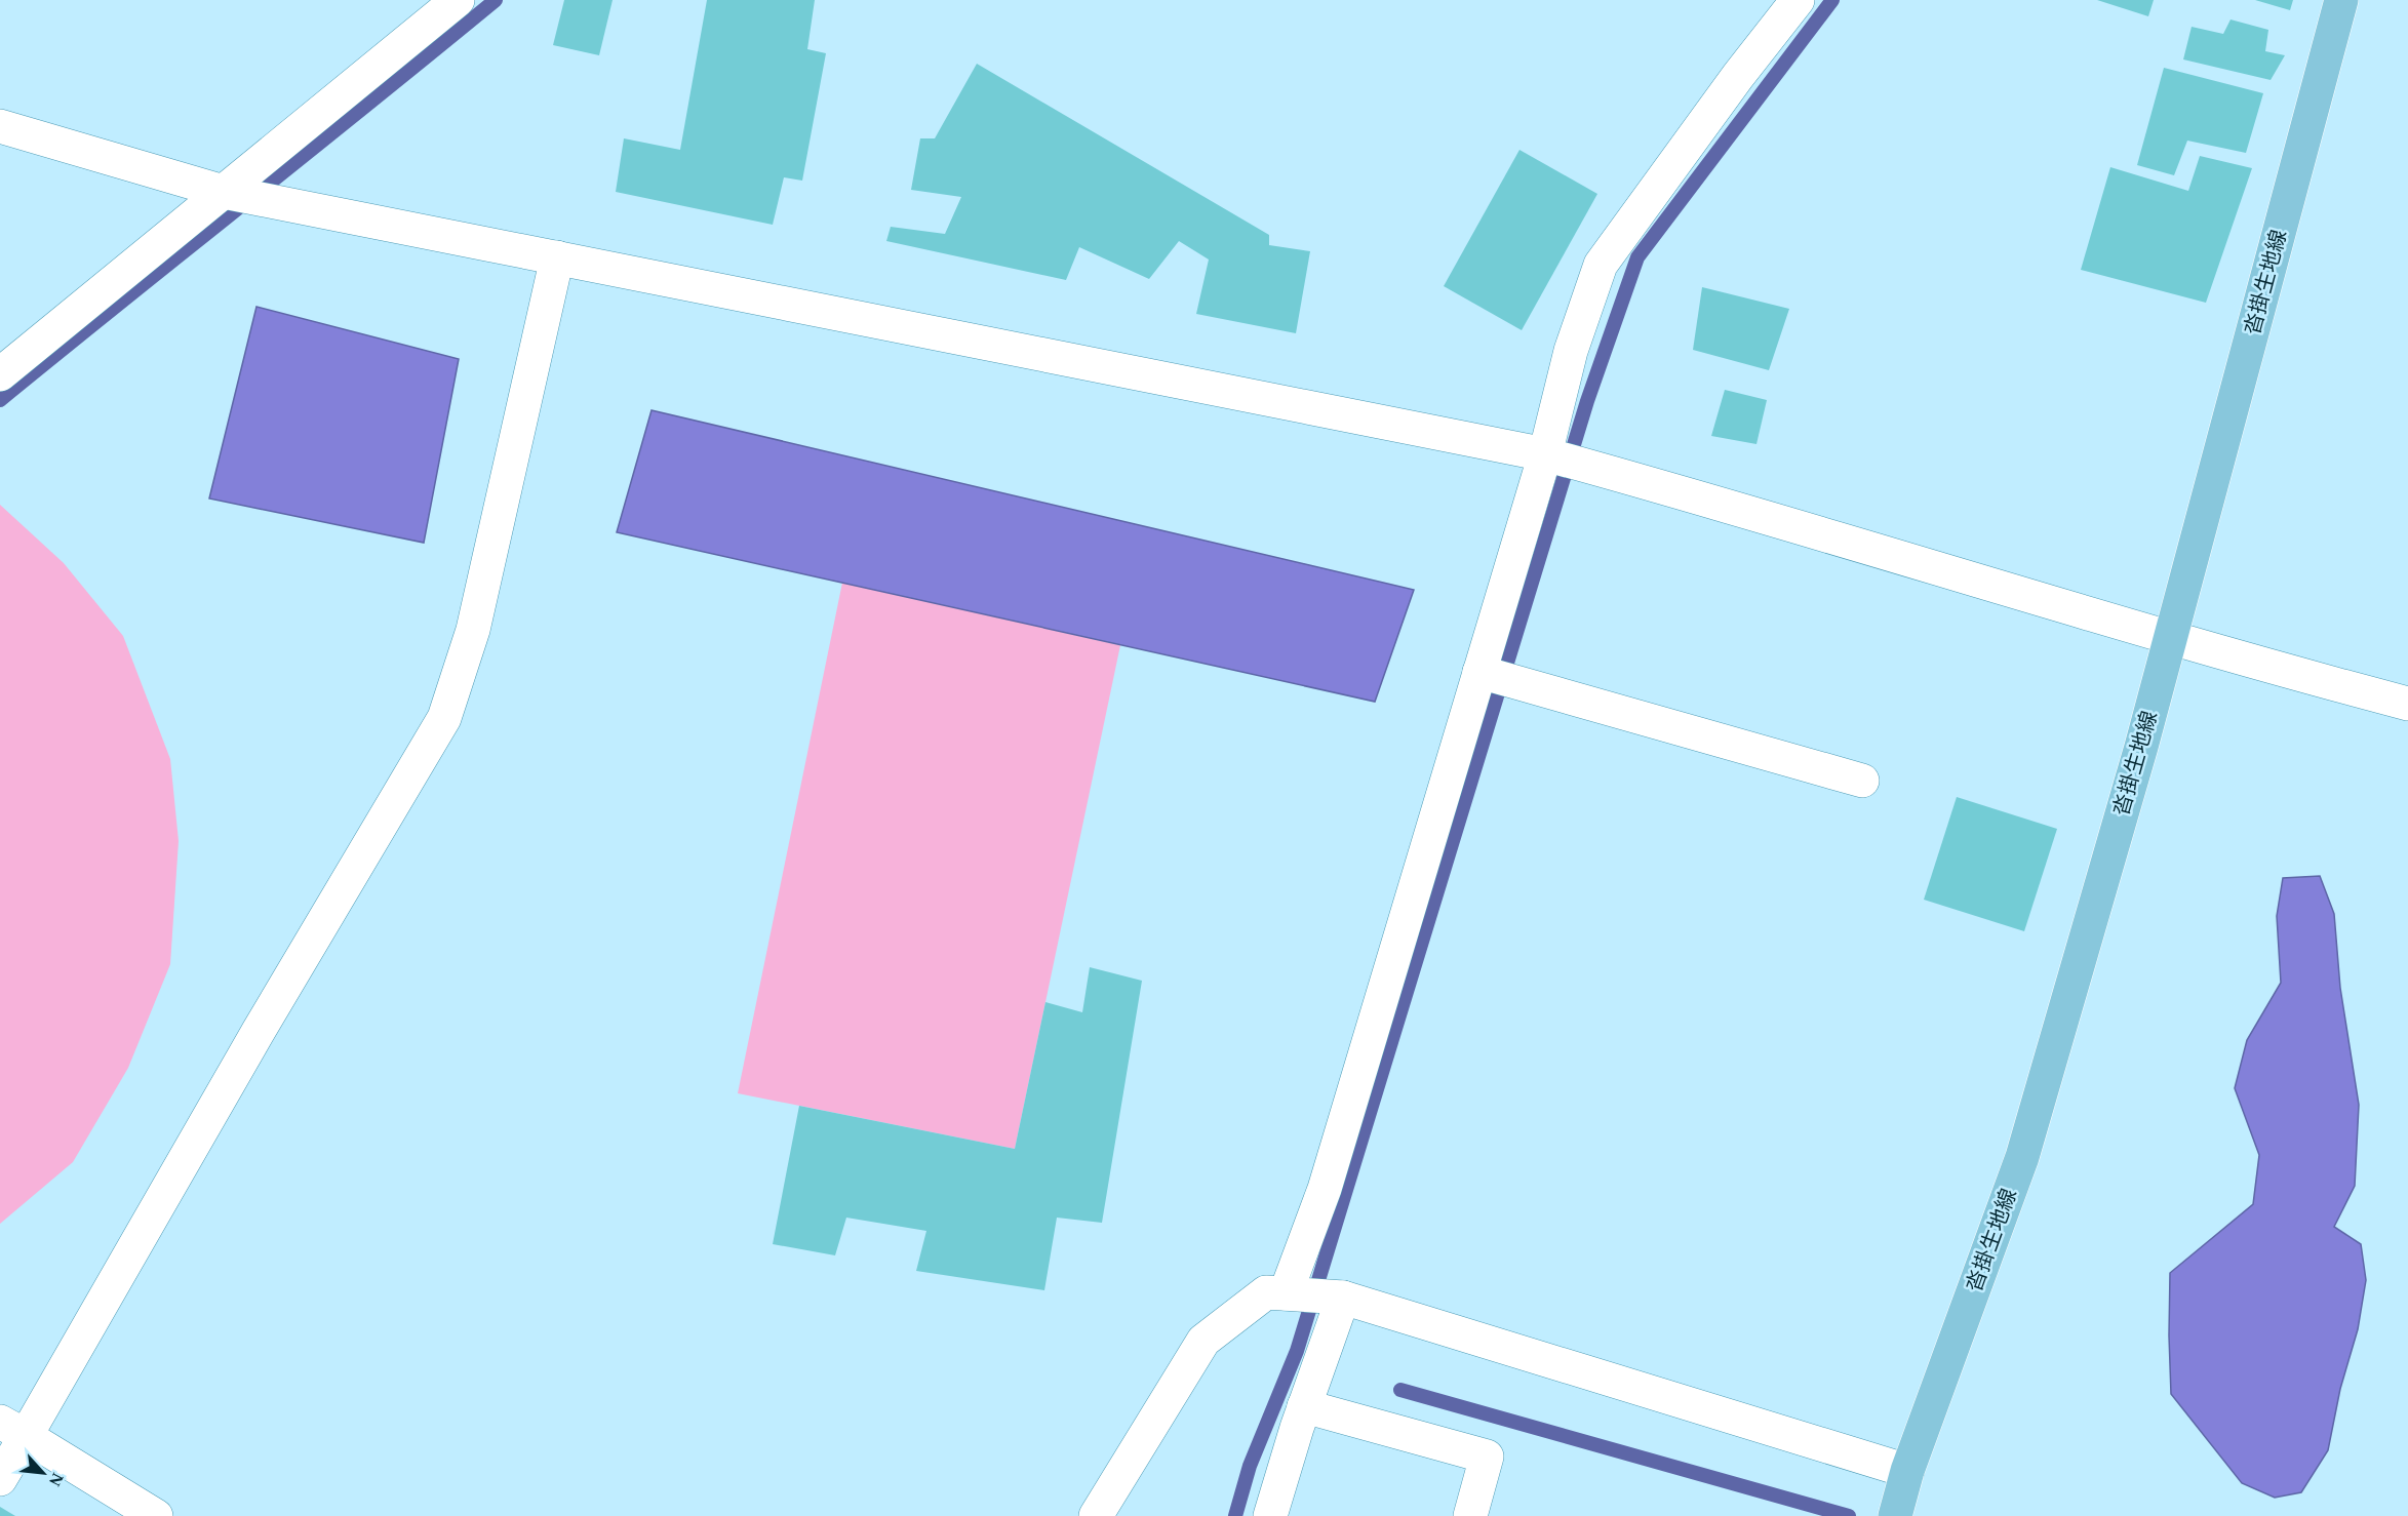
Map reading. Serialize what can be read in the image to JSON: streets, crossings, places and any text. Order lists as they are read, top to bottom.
{
  "streets": {
    "main road": ["沓掛生地線"]
  },
  "north": "bottom right"
}
